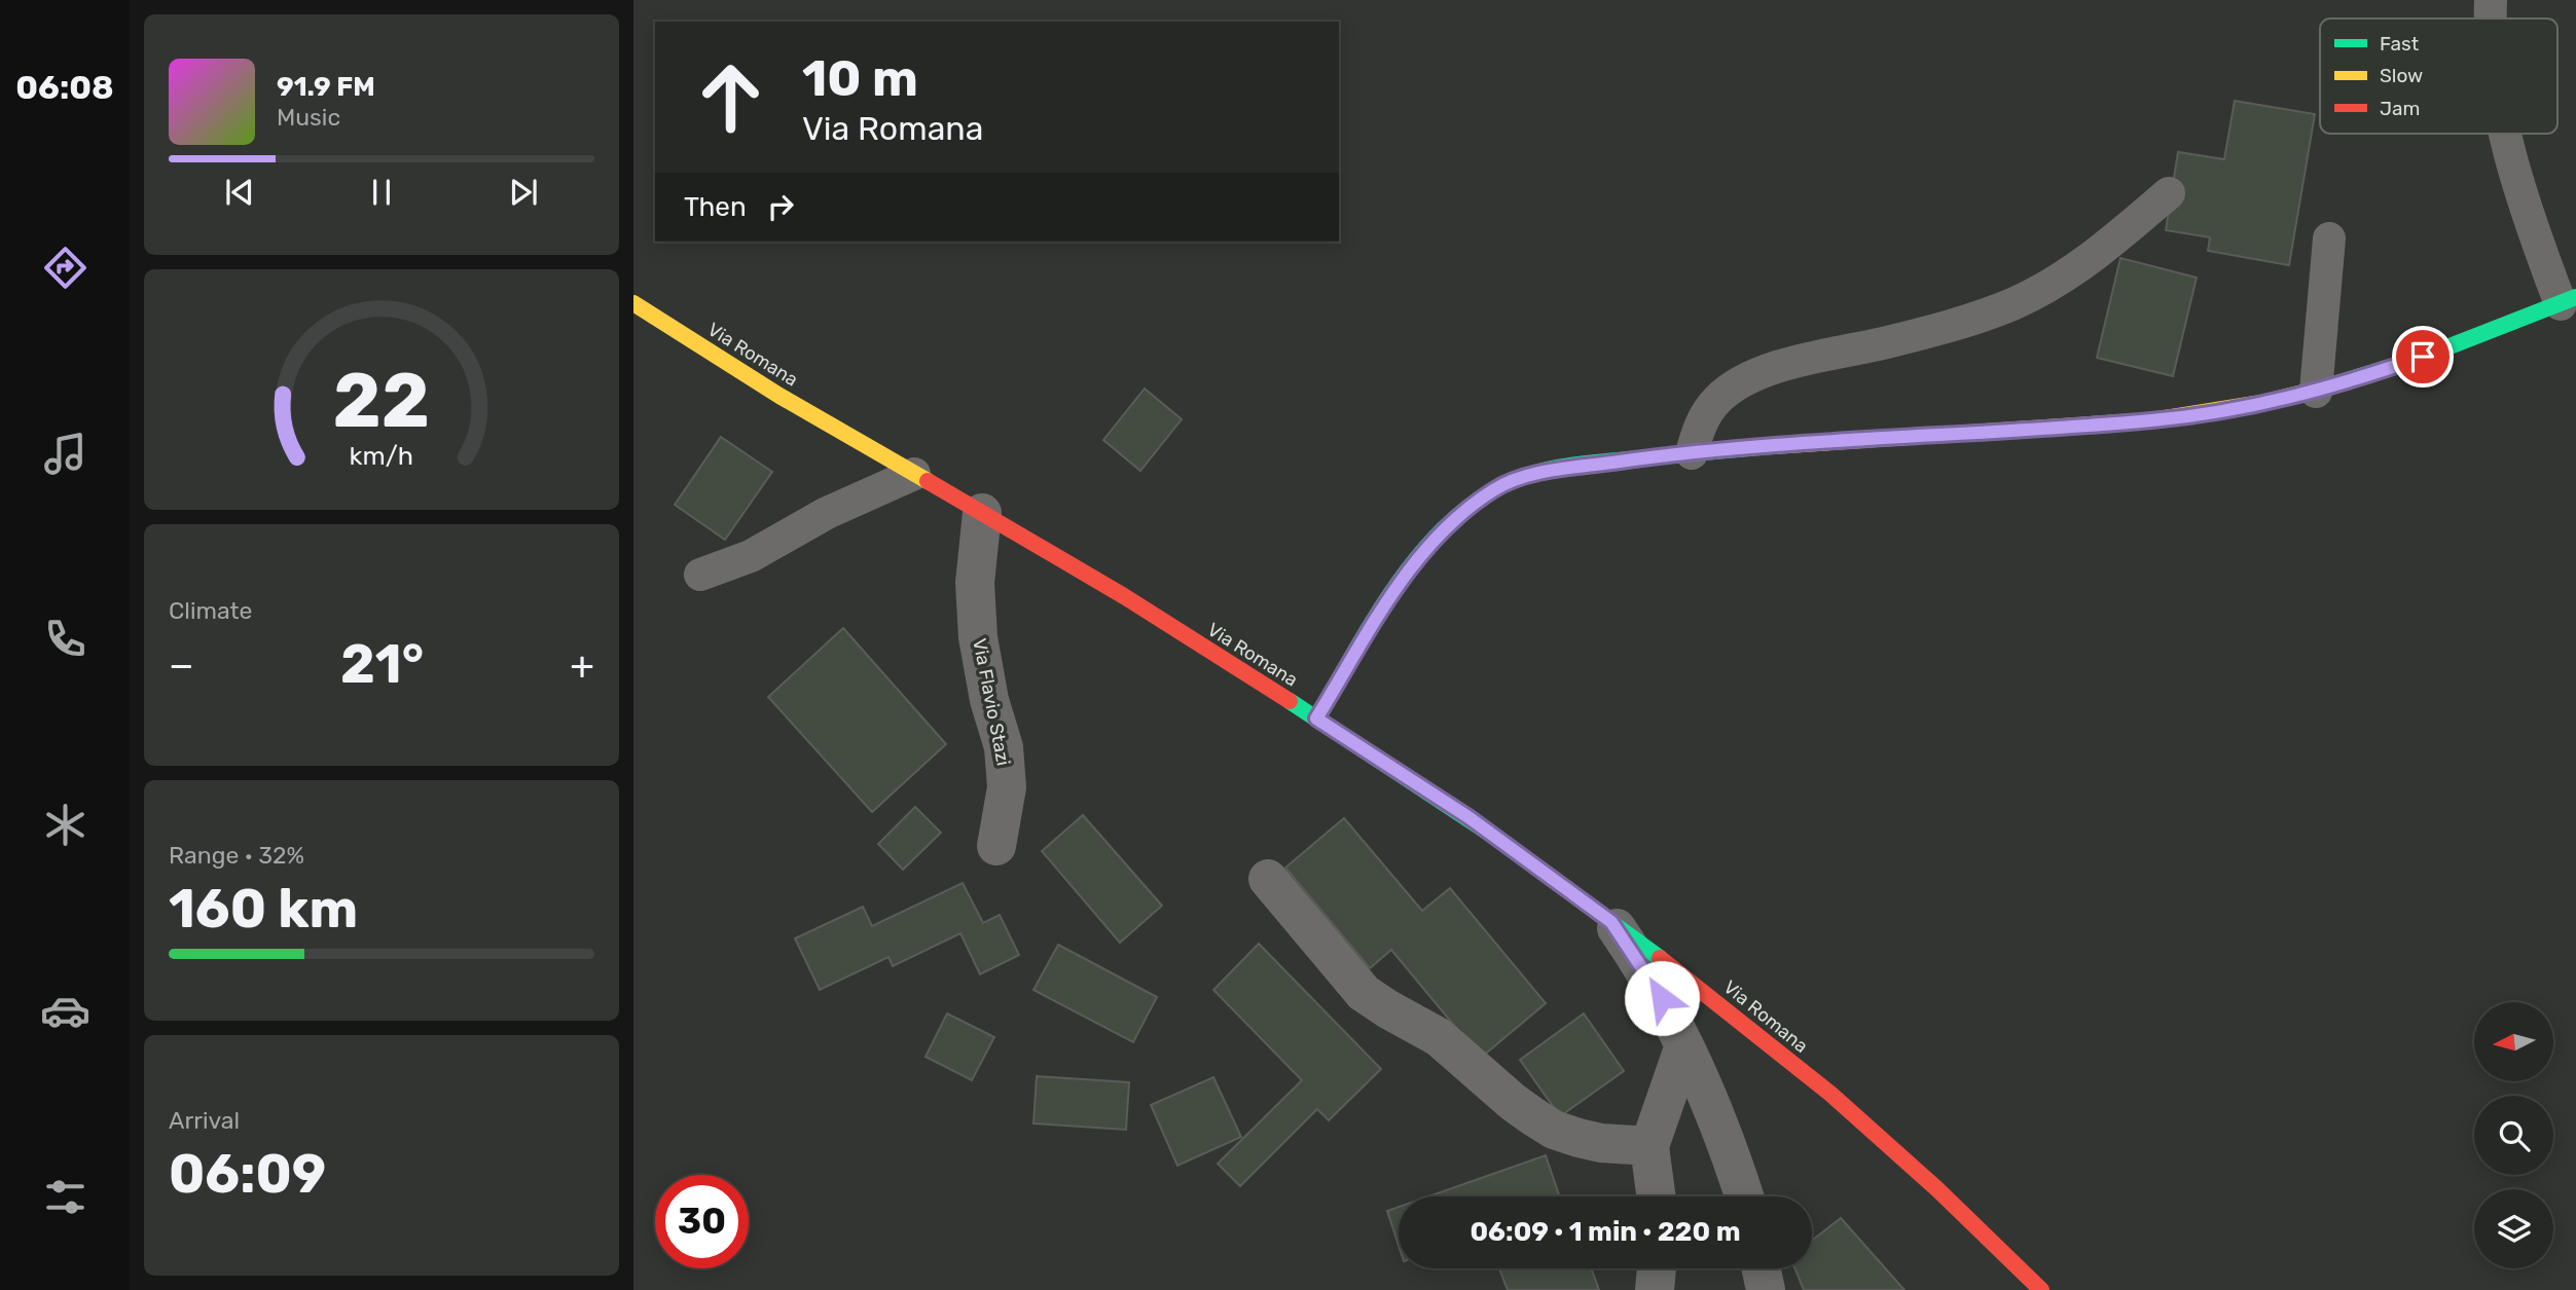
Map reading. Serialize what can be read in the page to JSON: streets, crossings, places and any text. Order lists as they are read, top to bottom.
{
  "streets": {
    "street": ["Via Romana", "Via Flavio Stazi"]
  },
  "crossings": [
    ["Via Romana", "Via Flavio Stazi"]
  ],
  "legend": ["Fast", "Slow", "Jam"],
  "north": "left",
  "page": {
    "tabs": "06:08",
    "turn": ["10 m", "Via Romana"],
    "song": ["91.9 FM", "Music"],
    "then": "Then",
    "tile": [
      "Climate",
      ["Range · 32%", "160 km"],
      ["Arrival", "06:09"]
    ],
    "heat": ["−", "21°", "+"],
    "limit": "30",
    "trip": "06:09 · 1 min · 220 m",
    "gauge": ["22", "km/h"]
  }
}
